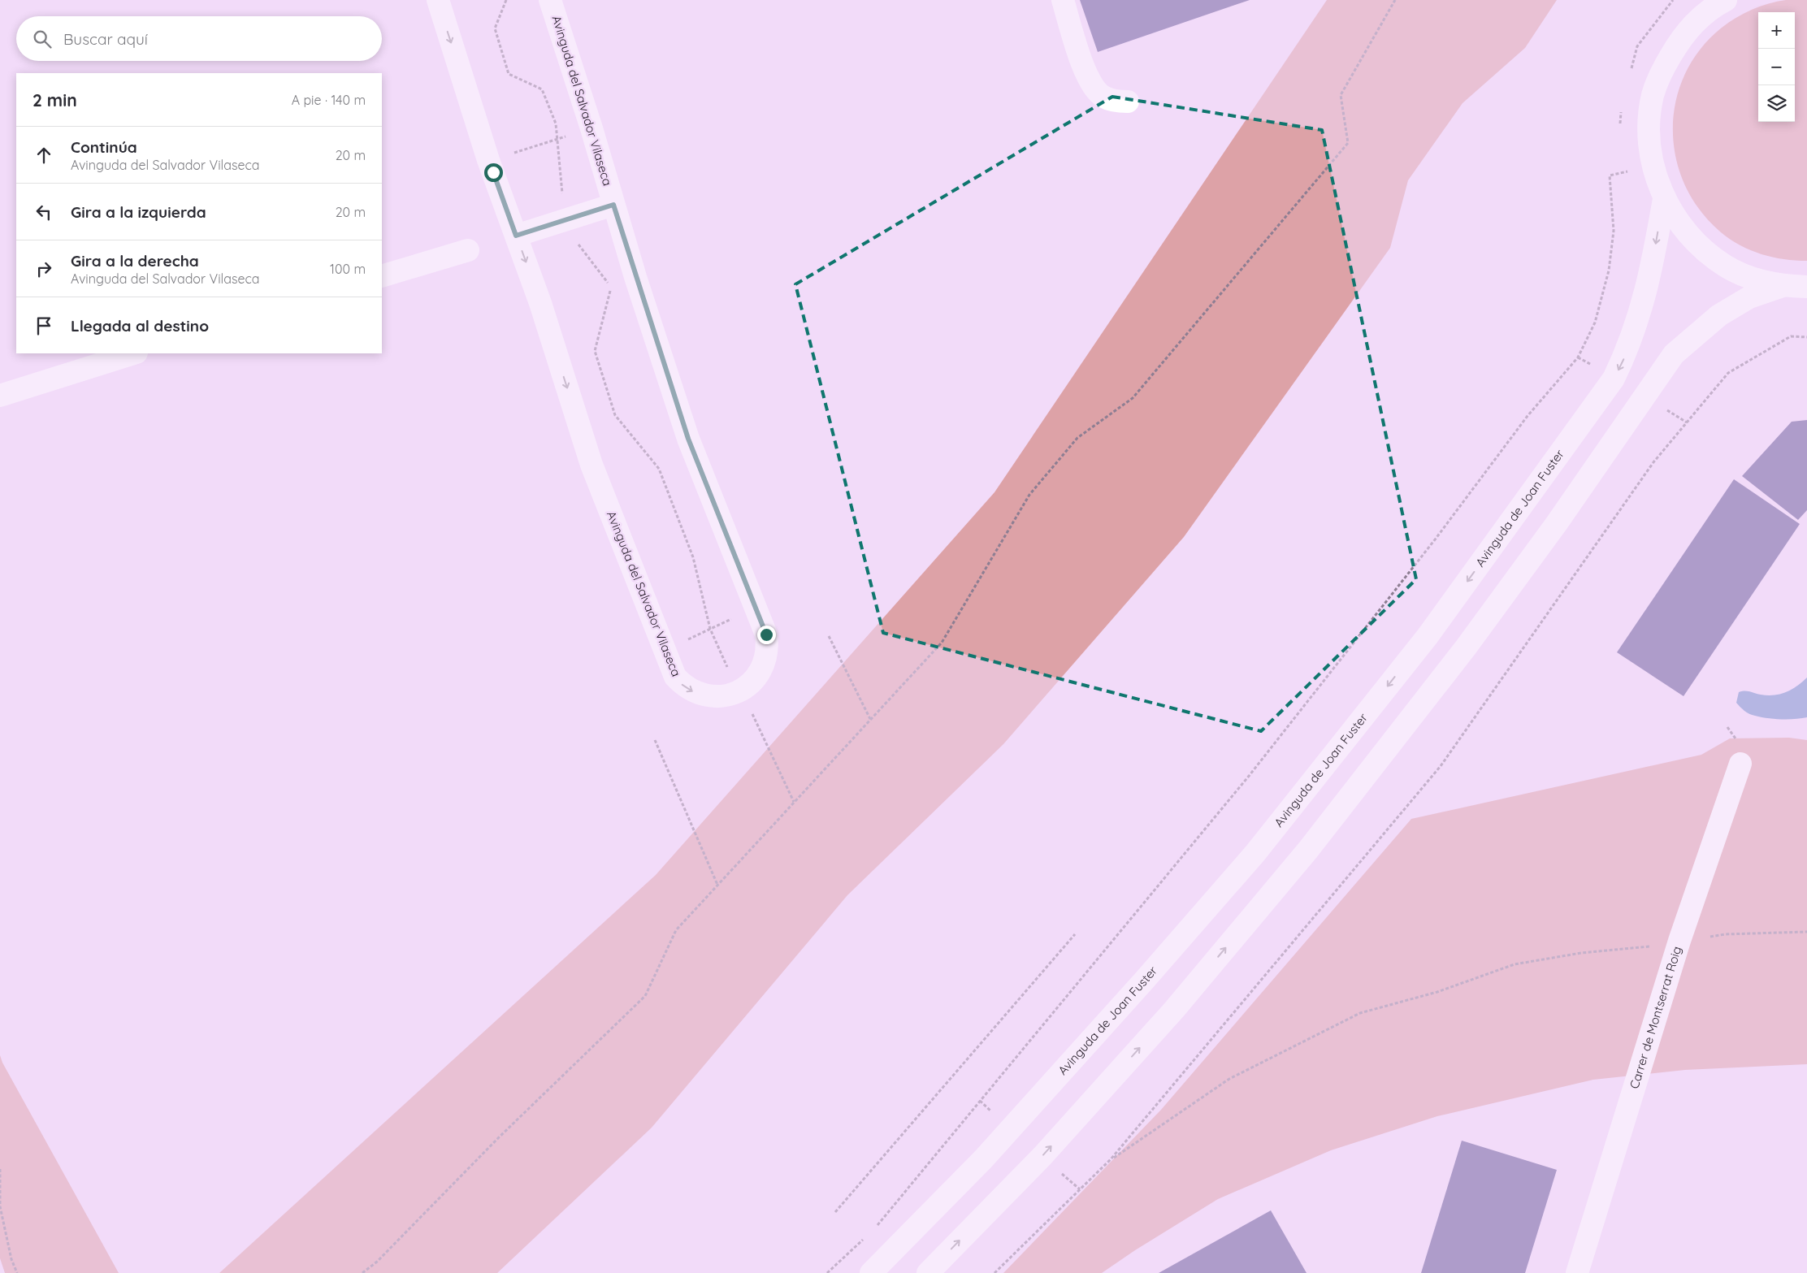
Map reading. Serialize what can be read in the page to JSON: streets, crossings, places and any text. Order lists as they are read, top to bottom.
{
  "streets": {
    "street": ["Avinguda del Salvador Vilaseca", "Avinguda de Joan Fuster", "Carrer de Montserrat Roig"]
  },
  "page": {
    "map_buttons": ["+", "−"],
    "search": "Buscar aquí",
    "heading": ["2 min", "A pie · 140 m"],
    "list": [
      ["Continúa", "Avinguda del Salvador Vilaseca", "20 m"],
      ["Gira a la izquierda", "20 m"],
      ["Gira a la derecha", "Avinguda del Salvador Vilaseca", "100 m"],
      "Llegada al destino"
    ]
  }
}
